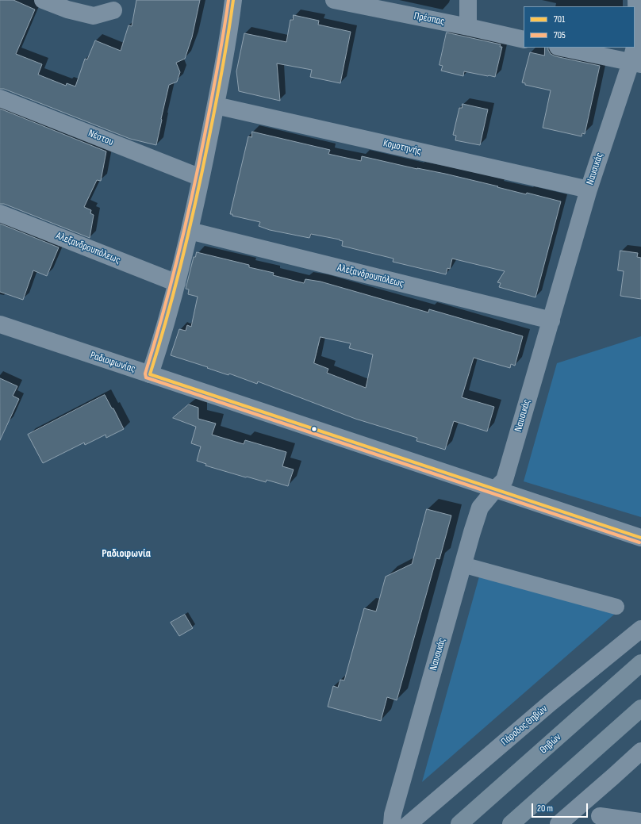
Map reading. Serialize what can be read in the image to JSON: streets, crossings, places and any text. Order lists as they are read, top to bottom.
{
  "streets": {
    "main road": ["Θηβών"],
    "street": [
      "Πρέσπας",
      "Νέστου",
      "Κομοτηνής",
      "Ναυσικάς",
      "Αλεξανδρουπόλεως",
      "Ραδιοφωνίας",
      "Πάροδος Θηβών"
    ]
  },
  "crossings": [
    ["Κομοτηνής", "Ναυσικάς"],
    ["Ναυσικάς", "Αλεξανδρουπόλεως"],
    ["Ναυσικάς", "Ραδιοφωνίας"]
  ],
  "districts": ["Ραδιοφωνία"],
  "lines": ["transit line 701", "transit line 705"],
  "legend": ["701", "705"],
  "scale_bar": "20 m"
}
